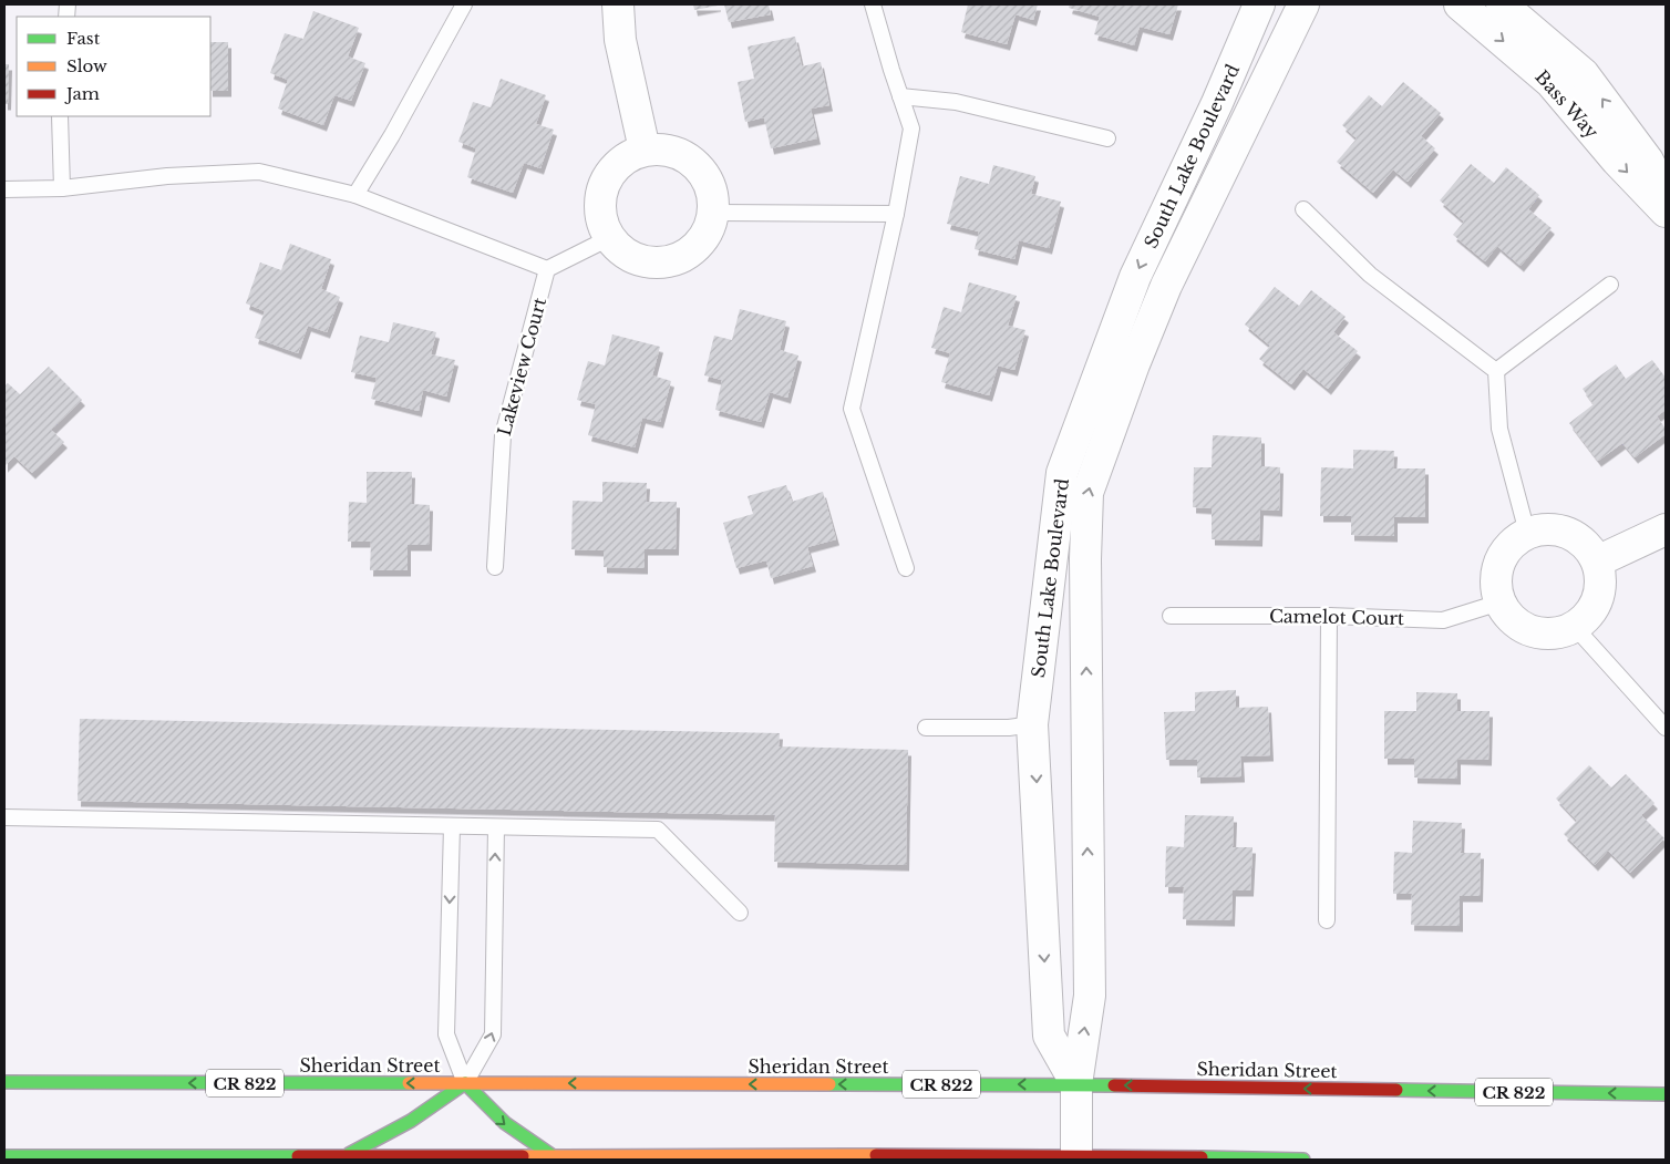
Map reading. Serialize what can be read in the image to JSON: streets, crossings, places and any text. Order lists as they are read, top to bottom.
{
  "streets": {
    "main road": ["Sheridan Street", "CR 822"],
    "street": ["Bass Way", "South Lake Boulevard"],
    "lane": ["Lakeview Court", "Camelot Court"]
  },
  "crossings": [
    ["South Lake Boulevard", "Sheridan Street"]
  ],
  "legend": ["Fast", "Slow", "Jam"]
}
